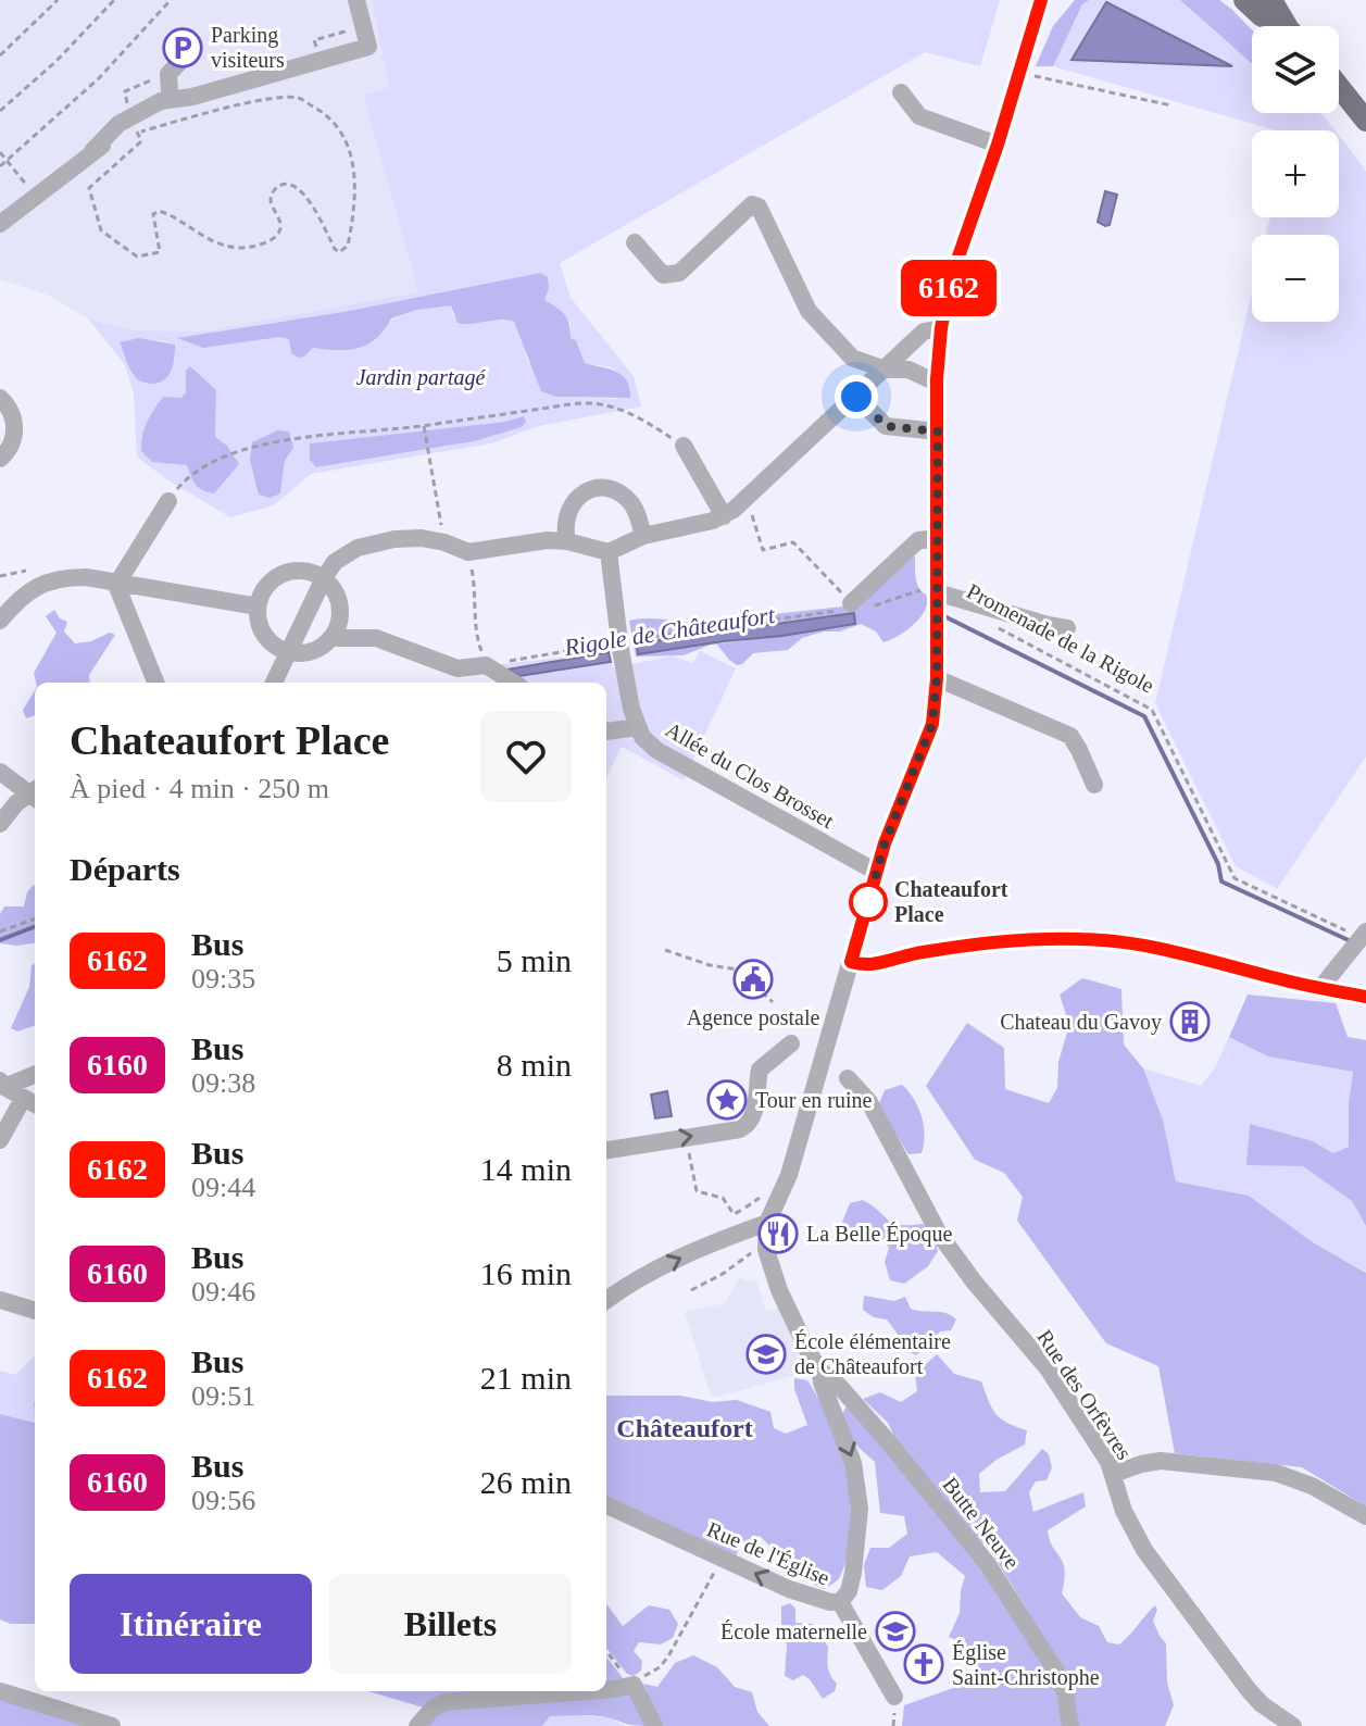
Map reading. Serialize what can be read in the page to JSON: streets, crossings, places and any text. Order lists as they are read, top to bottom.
{
  "streets": {
    "street": [
      "Allée du Clos Brosset",
      "Rue des Orfèvres",
      "Butte Neuve",
      "Rue de l'Église"
    ],
    "path": ["Promenade de la Rigole"]
  },
  "crossings": [
    ["Promenade de la Rigole", "Allée du Clos Brosset"],
    ["Butte Neuve", "Rue de l'Église"]
  ],
  "districts": ["Châteaufort"],
  "water": ["Rigole de Châteaufort"],
  "parks": ["Jardin partagé"],
  "places": {
    "parking": ["Parking visiteurs"],
    "other": ["Chateaufort Place"],
    "public building": ["Agence postale"],
    "building": ["Chateau du Gavoy"],
    "place": ["Tour en ruine"],
    "restaurant": ["La Belle Époque"],
    "school or university": ["École élémentaire de Châteaufort", "École maternelle"],
    "church": ["Église Saint-Christophe"]
  },
  "lines": ["bus line 6162"],
  "page": {
    "on_map": "6162",
    "map_buttons": ["+", "−"],
    "heading": [
      ["Chateaufort Place", "À pied · 4 min · 250 m"],
      "Départs"
    ],
    "list": [
      {
        "mark": "6162",
        "name": "Bus",
        "note": "09:35",
        "value": "5 min"
      },
      {
        "mark": "6160",
        "name": "Bus",
        "note": "09:38",
        "value": "8 min"
      },
      {
        "mark": "6162",
        "name": "Bus",
        "note": "09:44",
        "value": "14 min"
      },
      {
        "mark": "6160",
        "name": "Bus",
        "note": "09:46",
        "value": "16 min"
      },
      {
        "mark": "6162",
        "name": "Bus",
        "note": "09:51",
        "value": "21 min"
      },
      {
        "mark": "6160",
        "name": "Bus",
        "note": "09:56",
        "value": "26 min"
      }
    ],
    "buttons": ["Itinéraire", "Billets"]
  }
}
